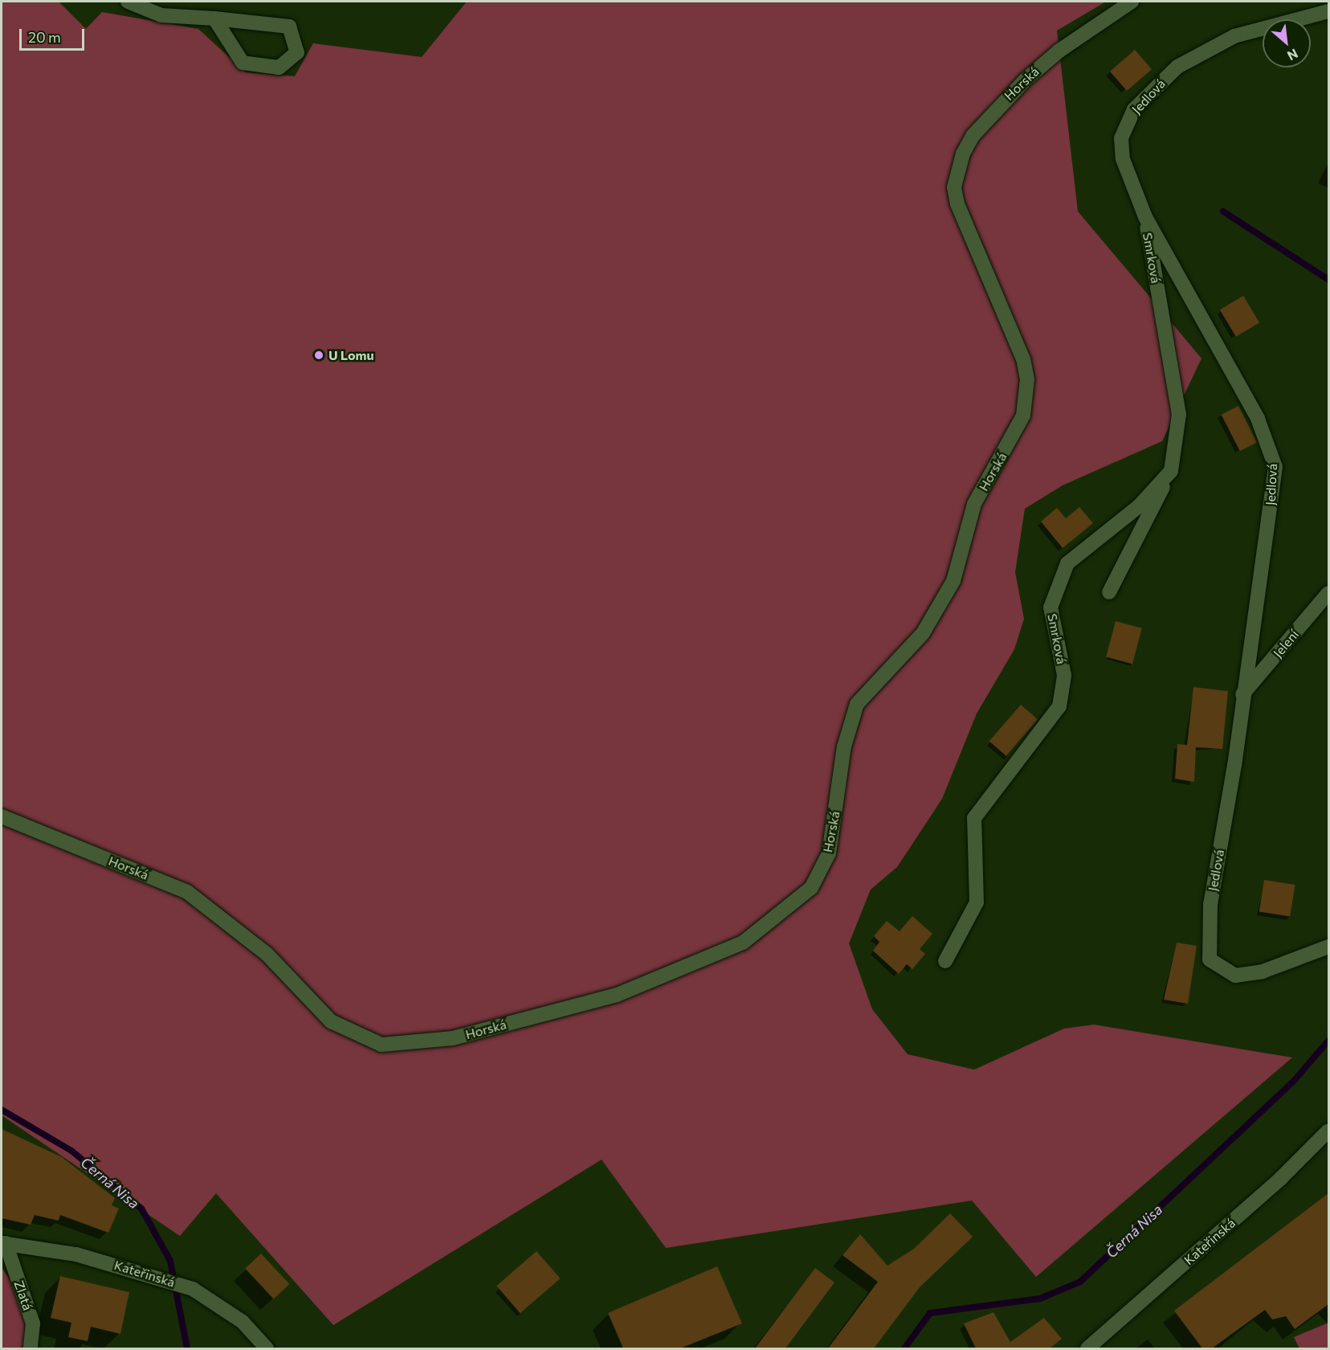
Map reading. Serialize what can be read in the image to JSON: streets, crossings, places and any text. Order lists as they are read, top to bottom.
{
  "streets": {
    "street": [
      "Horská",
      "Jedlová",
      "Smrková",
      "Jelení",
      "Kateřinská",
      "Zlatá"
    ]
  },
  "crossings": [
    ["Jedlová", "Smrková"],
    ["Jedlová", "Jelení"],
    ["Kateřinská", "Zlatá"]
  ],
  "water": ["Černá Nisa"],
  "places": ["U Lomu"],
  "scale_bar": "20 m",
  "north": "bottom right"
}
